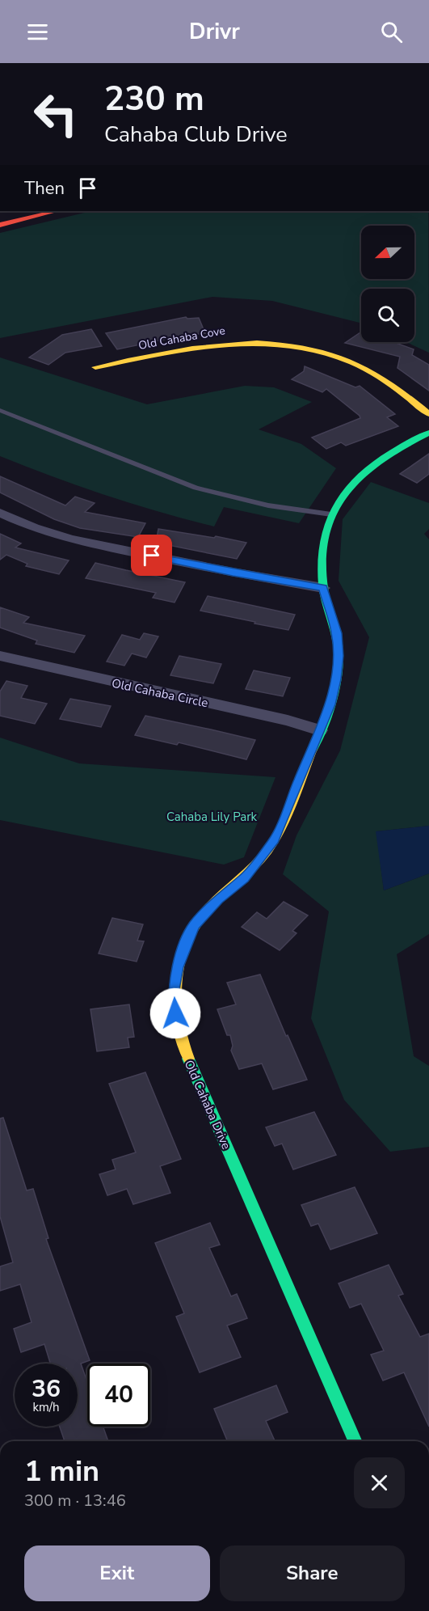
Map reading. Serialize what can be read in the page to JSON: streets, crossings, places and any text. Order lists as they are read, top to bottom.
{
  "streets": {
    "street": ["Old Cahaba Cove", "Old Cahaba Circle", "Old Cahaba Drive"]
  },
  "crossings": [
    ["Old Cahaba Circle", "Old Cahaba Drive"]
  ],
  "parks": ["Cahaba Lily Park"],
  "north": "left",
  "page": {
    "header": "Drivr",
    "turn": ["230 m", "Cahaba Club Drive"],
    "then": "Then",
    "speed": "36 km/h",
    "limit": "40",
    "heading": ["1 min", "300 m · 13:46"],
    "buttons": ["Exit", "Share"]
  }
}
